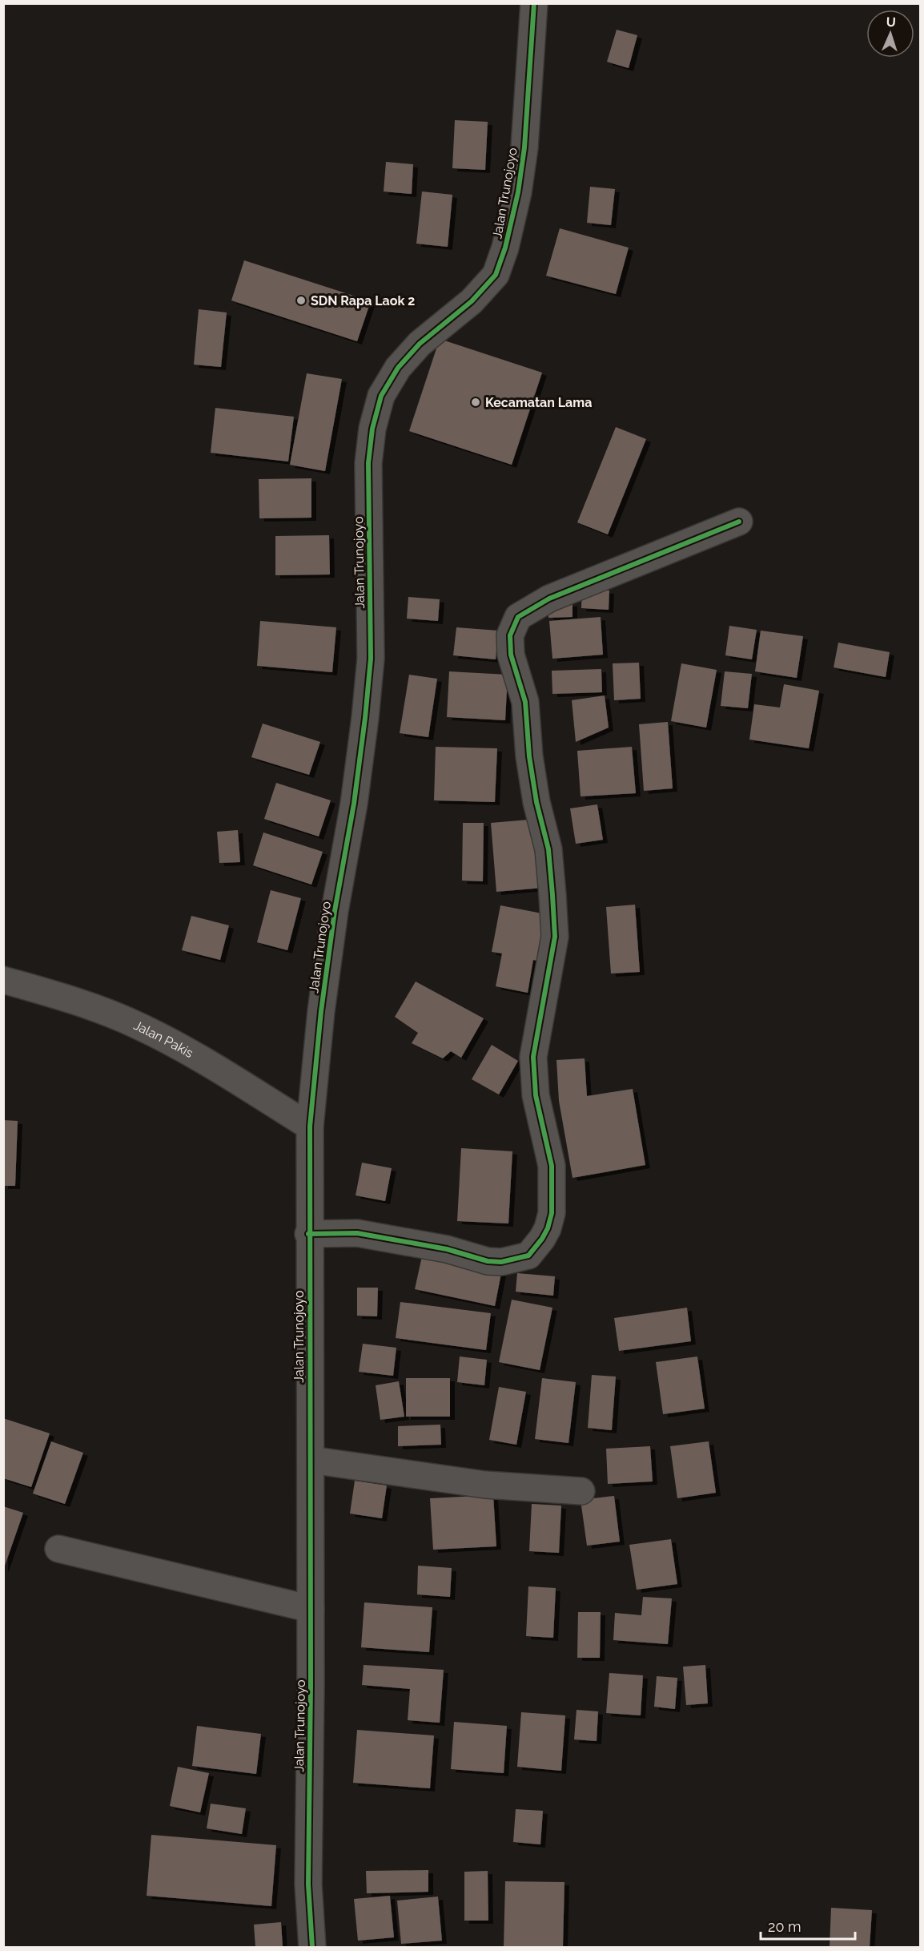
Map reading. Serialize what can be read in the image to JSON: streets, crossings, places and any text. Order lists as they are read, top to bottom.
{
  "streets": {
    "street": ["Jalan Trunojoyo", "Jalan Pakis"]
  },
  "crossings": [
    ["Jalan Trunojoyo", "Jalan Pakis"]
  ],
  "places": ["SDN Rapa Laok 2", "Kecamatan Lama"],
  "scale_bar": "20 m",
  "north": "top"
}
